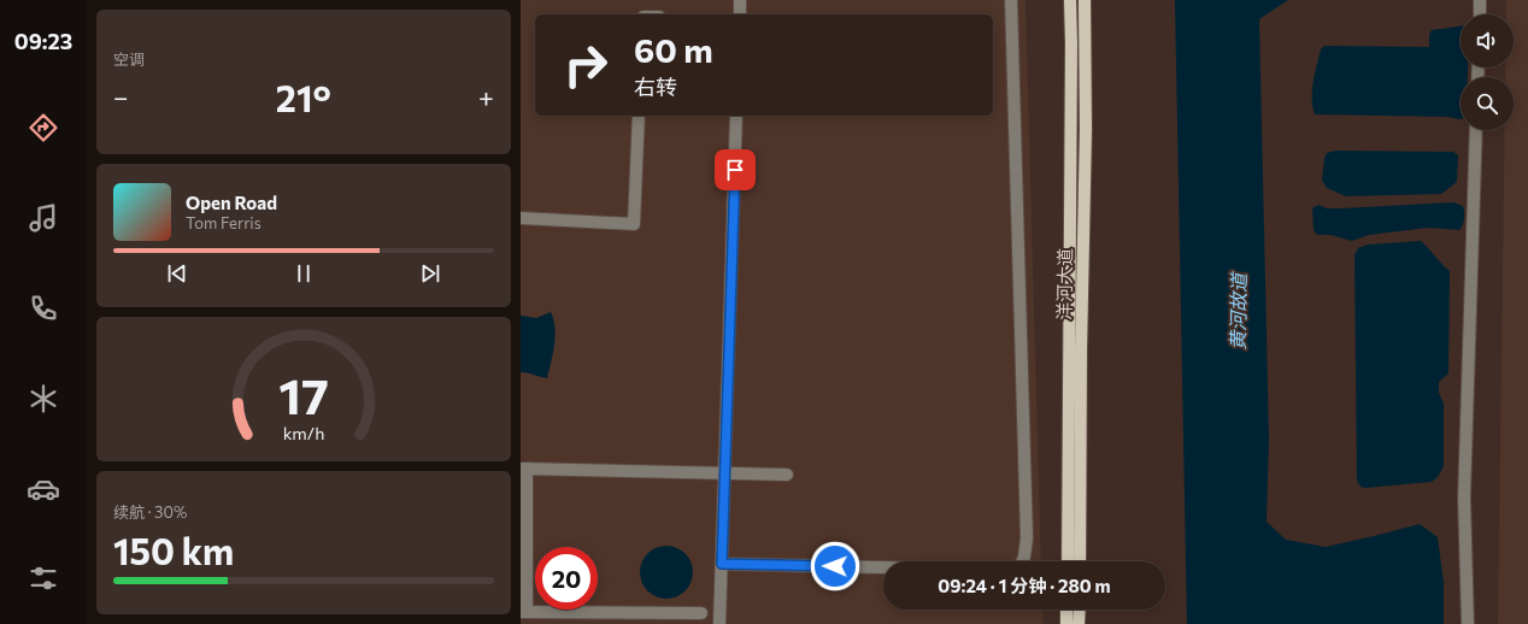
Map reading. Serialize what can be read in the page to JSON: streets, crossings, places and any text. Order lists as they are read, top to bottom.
{
  "streets": {
    "main road": ["洋河大道"]
  },
  "water": ["黄河故道"],
  "page": {
    "tabs": "09:23",
    "tile": [
      "空调",
      ["续航 · 30%", "150 km"]
    ],
    "turn": ["60 m", "右转"],
    "heat": ["−", "21°", "+"],
    "song": ["Open Road", "Tom Ferris"],
    "limit": "20",
    "trip": "09:24 · 1 分钟 · 280 m",
    "gauge": ["17", "km/h"]
  }
}
